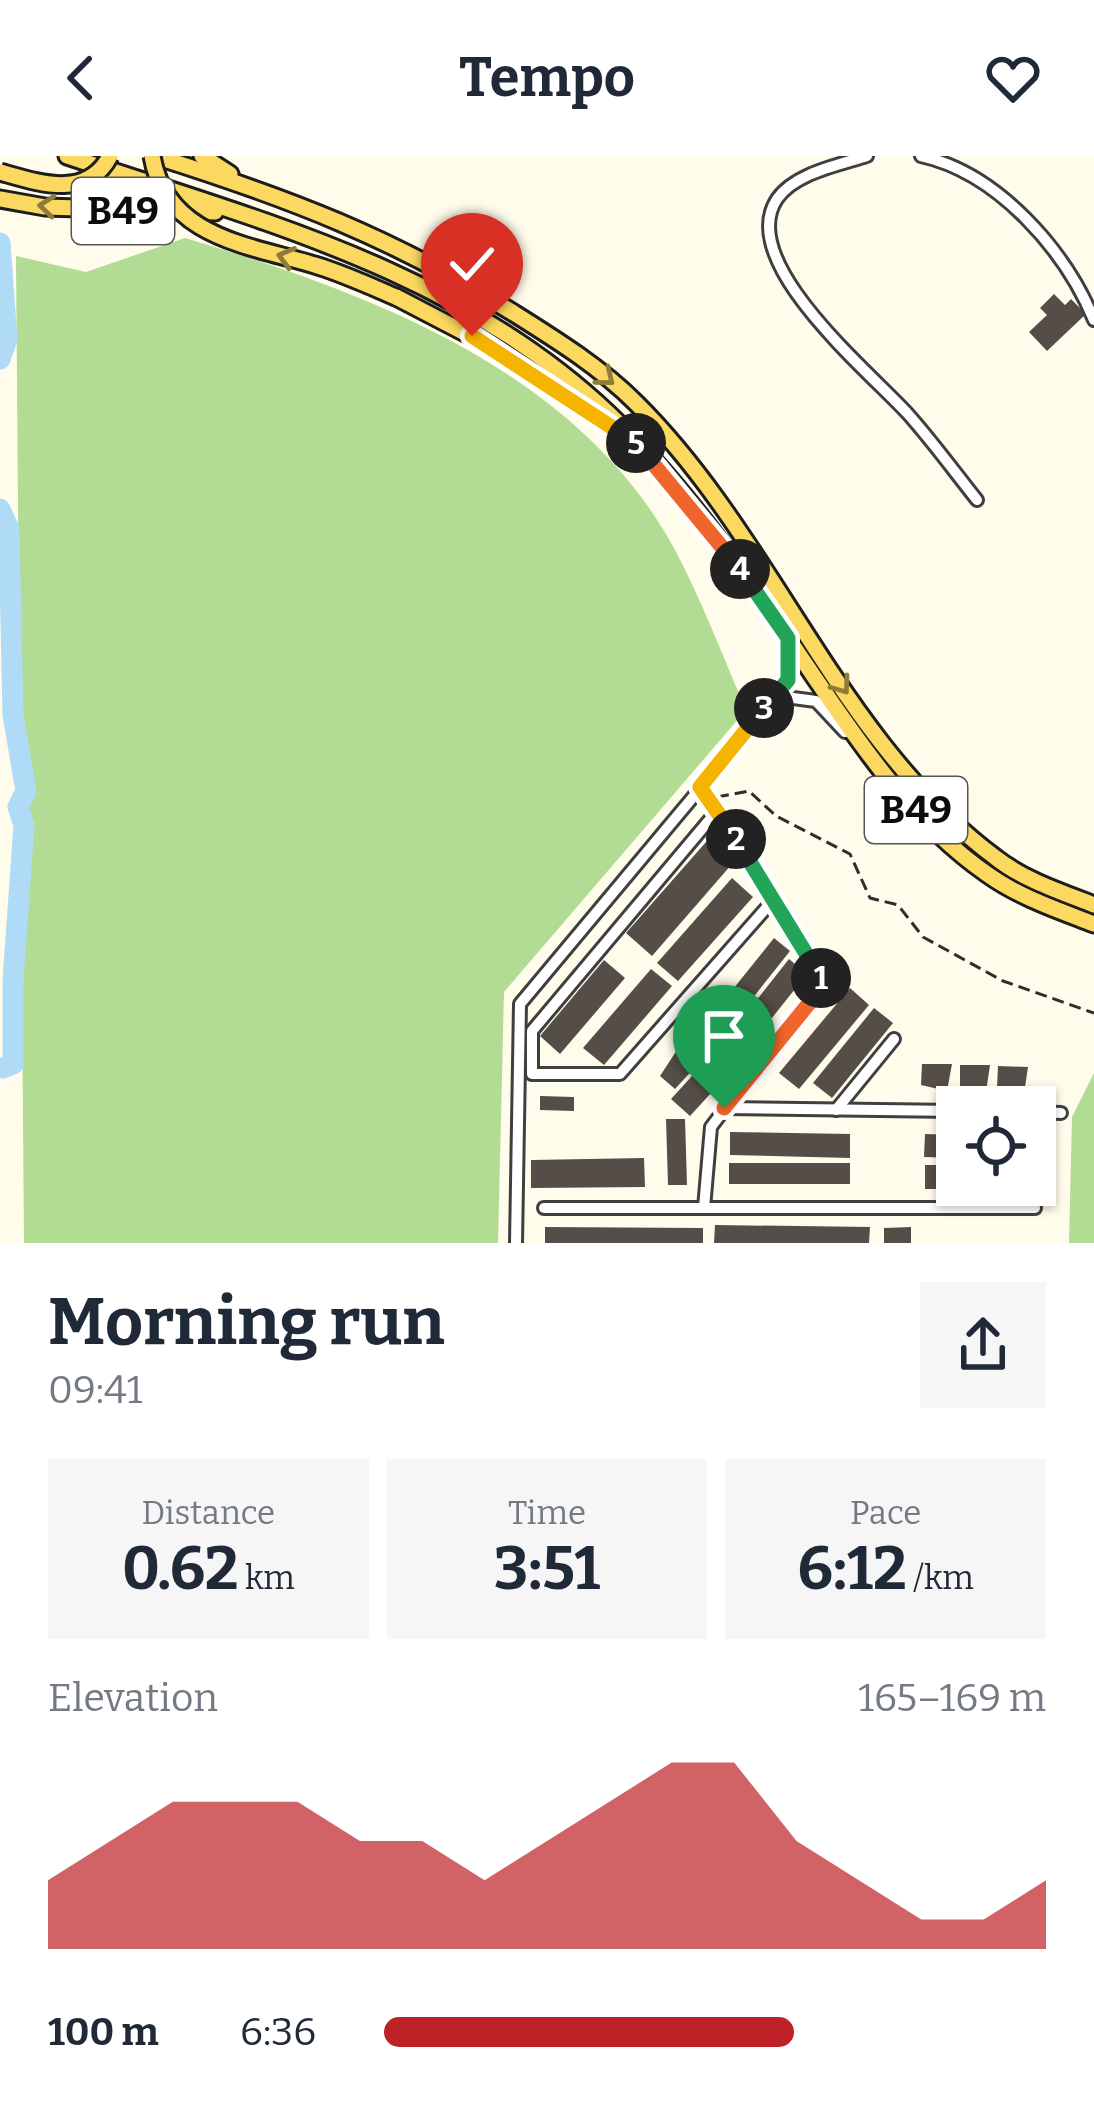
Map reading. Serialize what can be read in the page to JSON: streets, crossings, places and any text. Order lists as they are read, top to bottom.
{
  "streets": {
    "main road": ["B49"]
  },
  "page": {
    "header": "Tempo",
    "pins": [
      "5",
      "4",
      "3",
      "2",
      "1"
    ],
    "heading": ["Morning run", "09:41"],
    "stats": [
      ["Distance", "0.62 km"],
      ["Time", "3:51"],
      ["Pace", "6:12 /km"]
    ],
    "chart": ["Elevation", "165–169 m"],
    "list": [
      {
        "name": "100 m",
        "note": "6:36"
      }
    ]
  }
}
